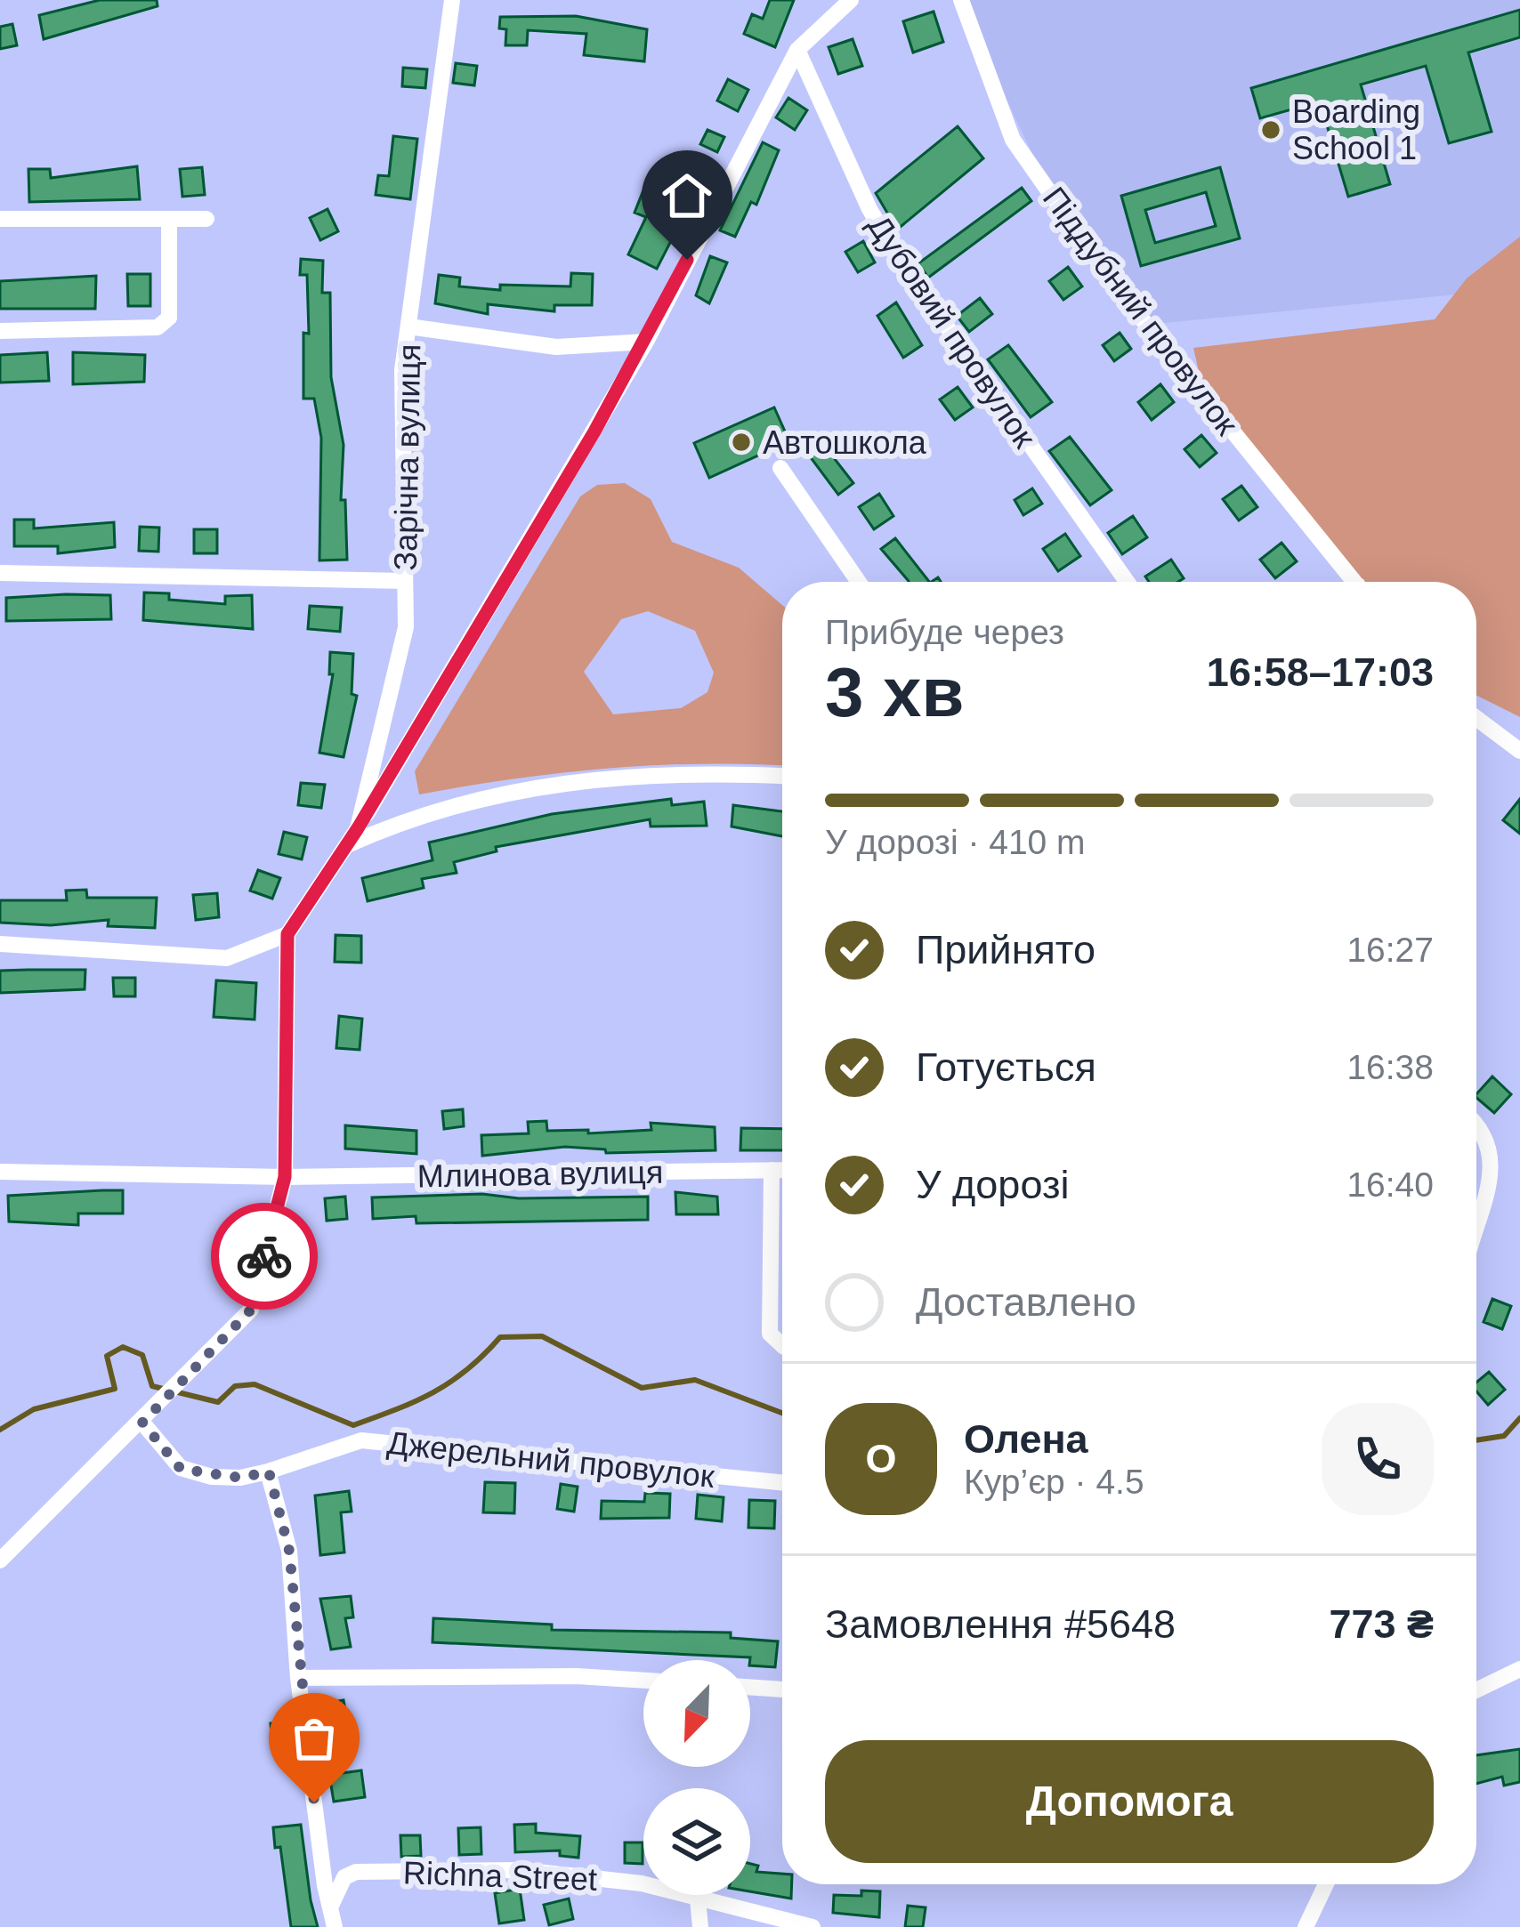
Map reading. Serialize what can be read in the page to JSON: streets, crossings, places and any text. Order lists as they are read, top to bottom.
{
  "streets": {
    "street": [
      "Піддубний провулок",
      "Дубовий провулок",
      "Зарічна вулиця",
      "Млинова вулиця",
      "Джерельний провулок",
      "Richna Street"
    ]
  },
  "places": ["Boarding School 1", "Автошкола"],
  "north": "bottom left",
  "page": {
    "heading": ["3 хв", "Прибуде через", "16:58–17:03"],
    "panel": [
      "Олена",
      "Кур’єр · 4.5",
      "Замовлення #5648",
      "773 ₴"
    ],
    "bar": "У дорозі · 410 m",
    "list": [
      ["Прийнято", "16:27"],
      ["Готується", "16:38"],
      ["У дорозі", "16:40"],
      "Доставлено"
    ],
    "round": "О",
    "buttons": "Допомога"
  }
}
